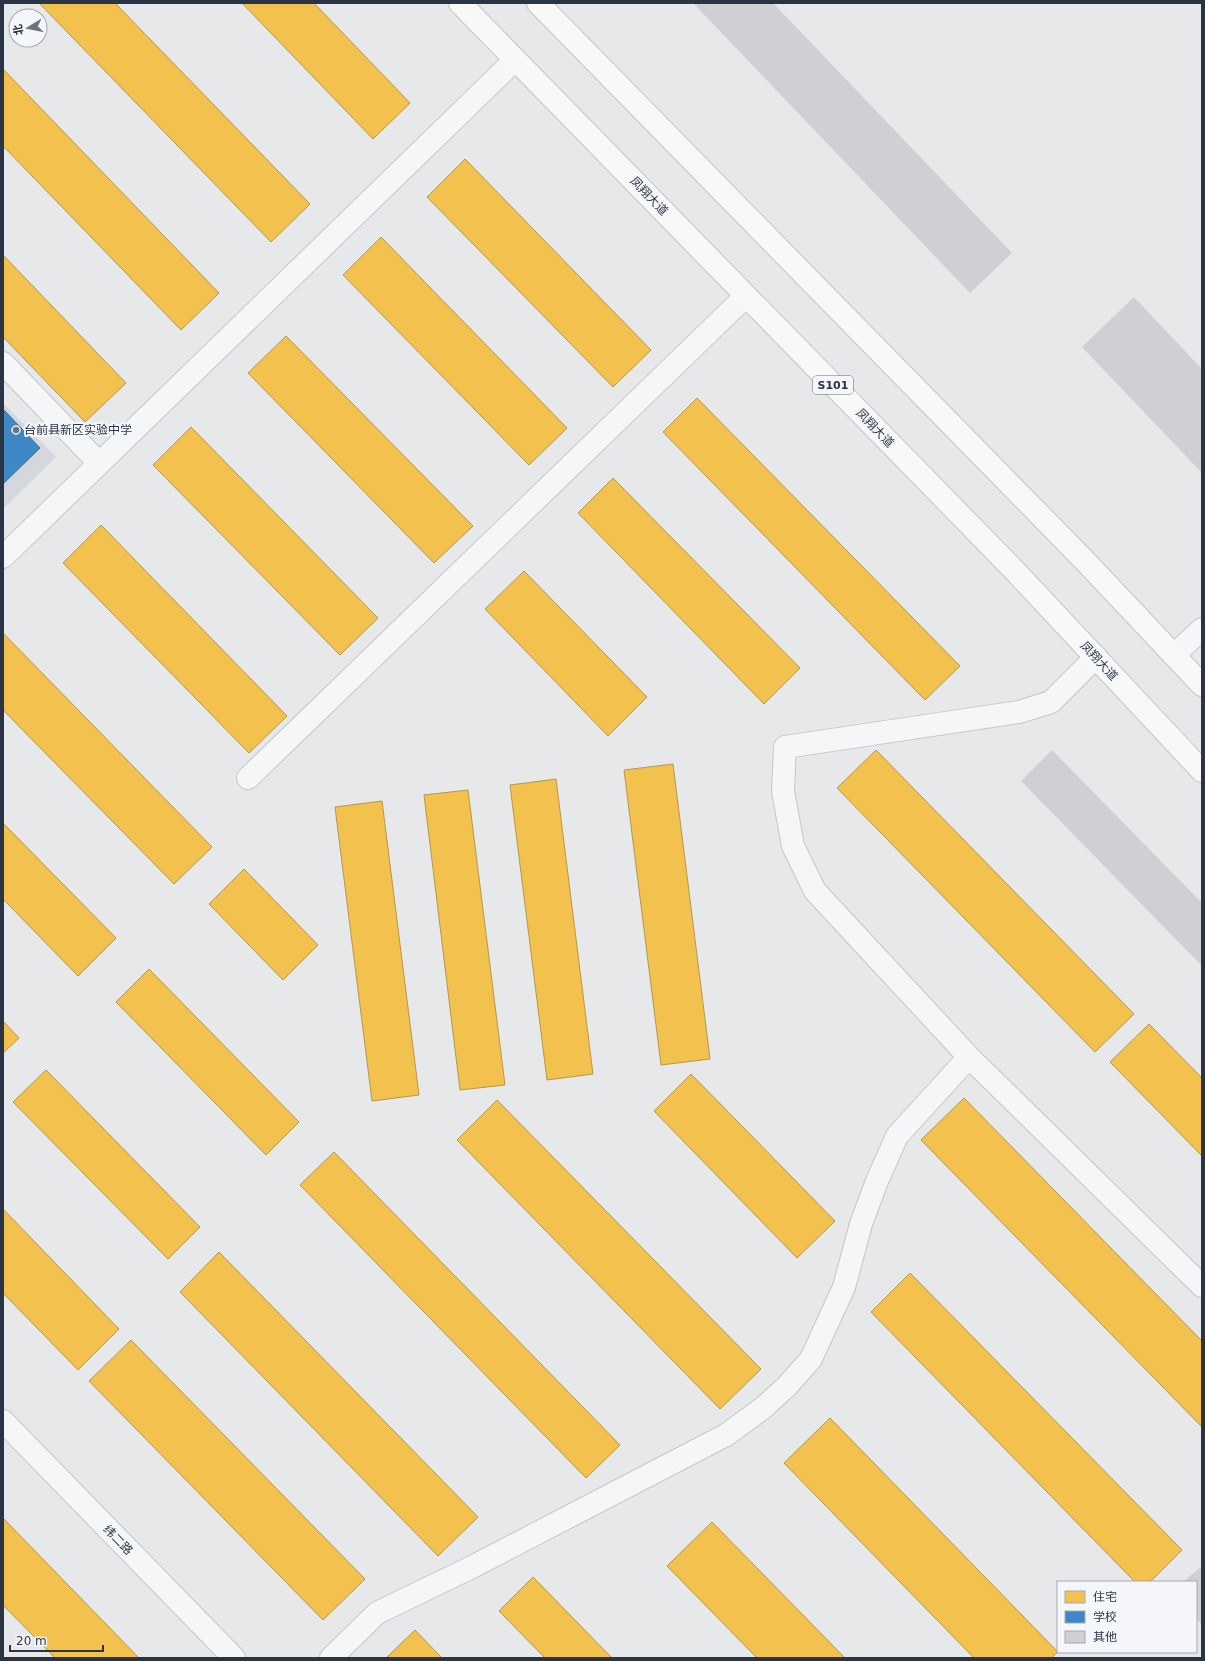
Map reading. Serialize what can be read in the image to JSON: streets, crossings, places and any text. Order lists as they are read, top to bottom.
{
  "streets": {
    "main road": ["凤翔大道", "S101"],
    "street": ["纬二路"]
  },
  "places": ["台前县新区实验中学"],
  "legend": ["住宅", "学校", "其他"],
  "scale_bar": "20 m",
  "north": "left"
}
